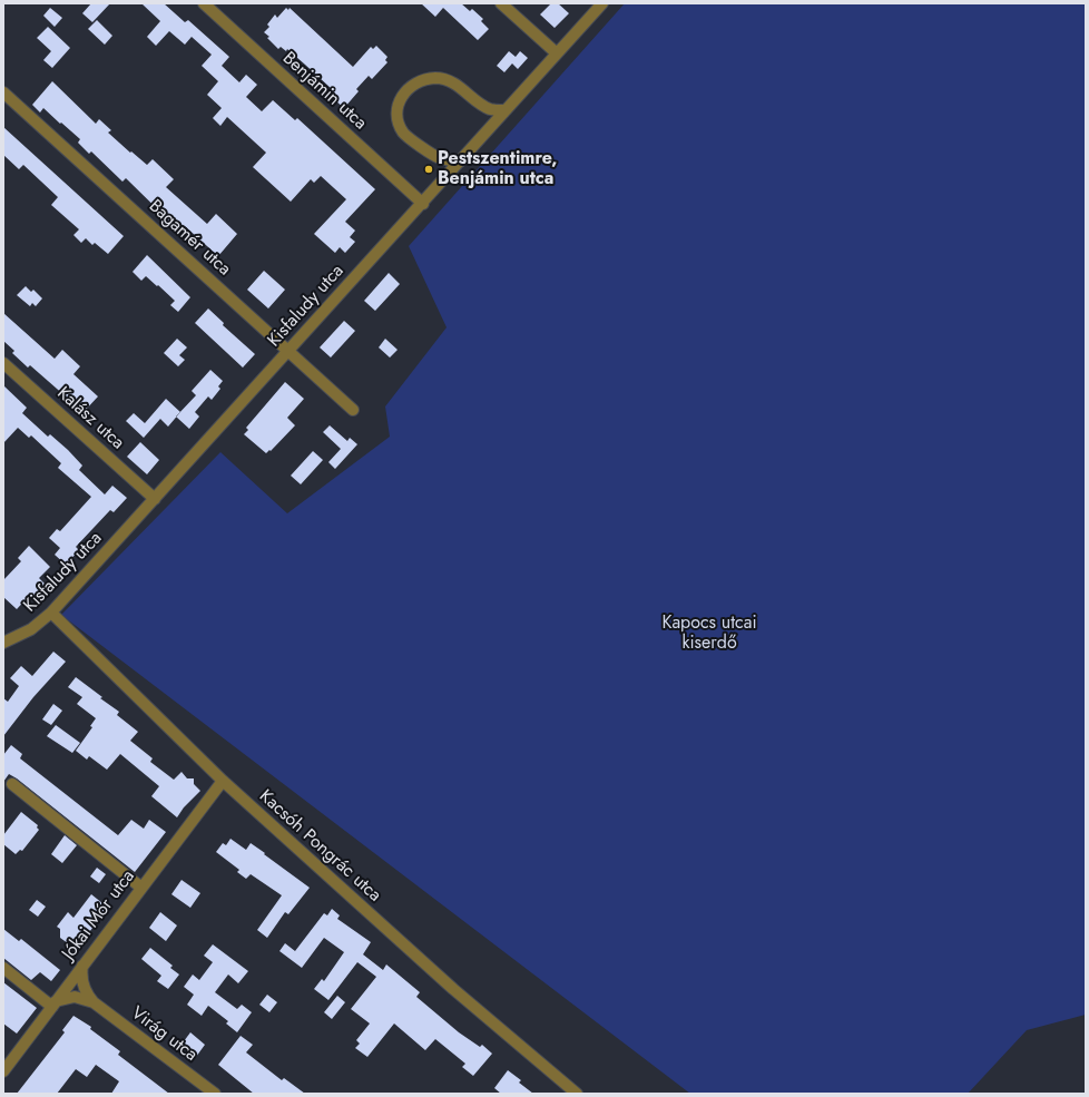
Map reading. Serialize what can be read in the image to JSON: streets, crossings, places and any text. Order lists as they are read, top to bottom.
{
  "streets": {
    "street": [
      "Benjámin utca",
      "Bagamér utca",
      "Kisfaludy utca",
      "Kalász utca",
      "Kacsóh Pongrác utca",
      "Jókai Mór utca",
      "Virág utca"
    ]
  },
  "crossings": [
    ["Benjámin utca", "Kisfaludy utca"],
    ["Bagamér utca", "Kisfaludy utca"],
    ["Kisfaludy utca", "Kalász utca"],
    ["Kisfaludy utca", "Kacsóh Pongrác utca"],
    ["Kacsóh Pongrác utca", "Jókai Mór utca"],
    ["Jókai Mór utca", "Virág utca"]
  ],
  "parks": ["Kapocs utcai kiserdő"],
  "places": ["Pestszentimre, Benjámin utca"]
}
